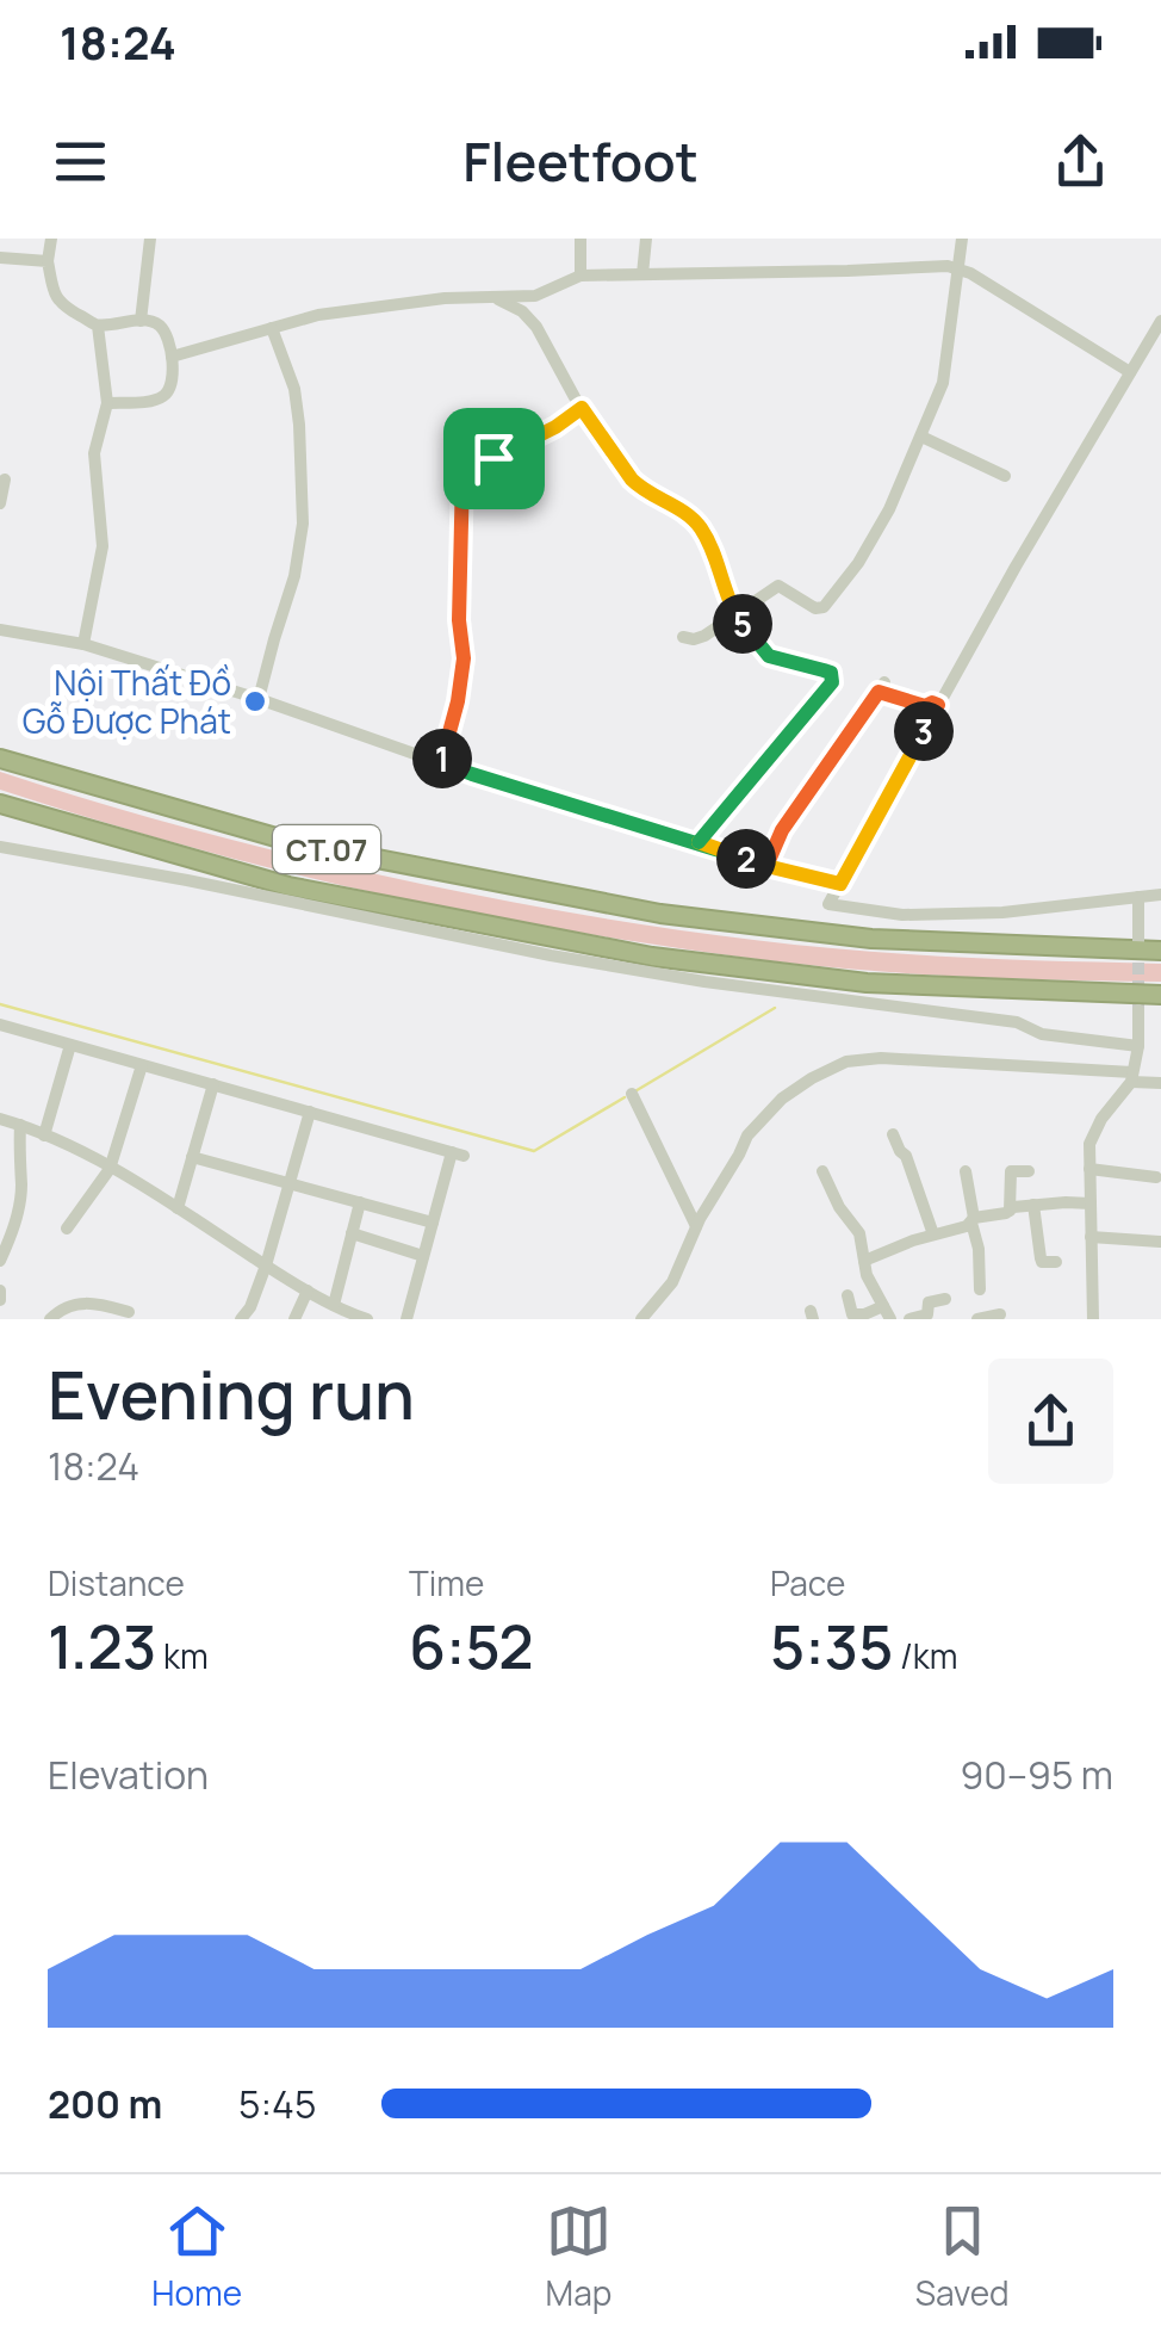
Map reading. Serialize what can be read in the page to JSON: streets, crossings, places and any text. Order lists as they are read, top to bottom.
{
  "streets": {
    "highway": ["CT.07"]
  },
  "places": ["Nội Thất Đồ Gỗ Được Phát"],
  "page": {
    "status": "18:24",
    "header": "Fleetfoot",
    "pins": [
      "5",
      "3",
      "1",
      "2"
    ],
    "heading": ["Evening run", "18:24"],
    "stats": [
      ["Distance", "1.23 km"],
      ["Time", "6:52"],
      ["Pace", "5:35 /km"]
    ],
    "chart": ["Elevation", "90–95 m"],
    "list": [
      {
        "name": "200 m",
        "note": "5:45"
      }
    ],
    "tabs": ["Home", "Map", "Saved"]
  }
}
